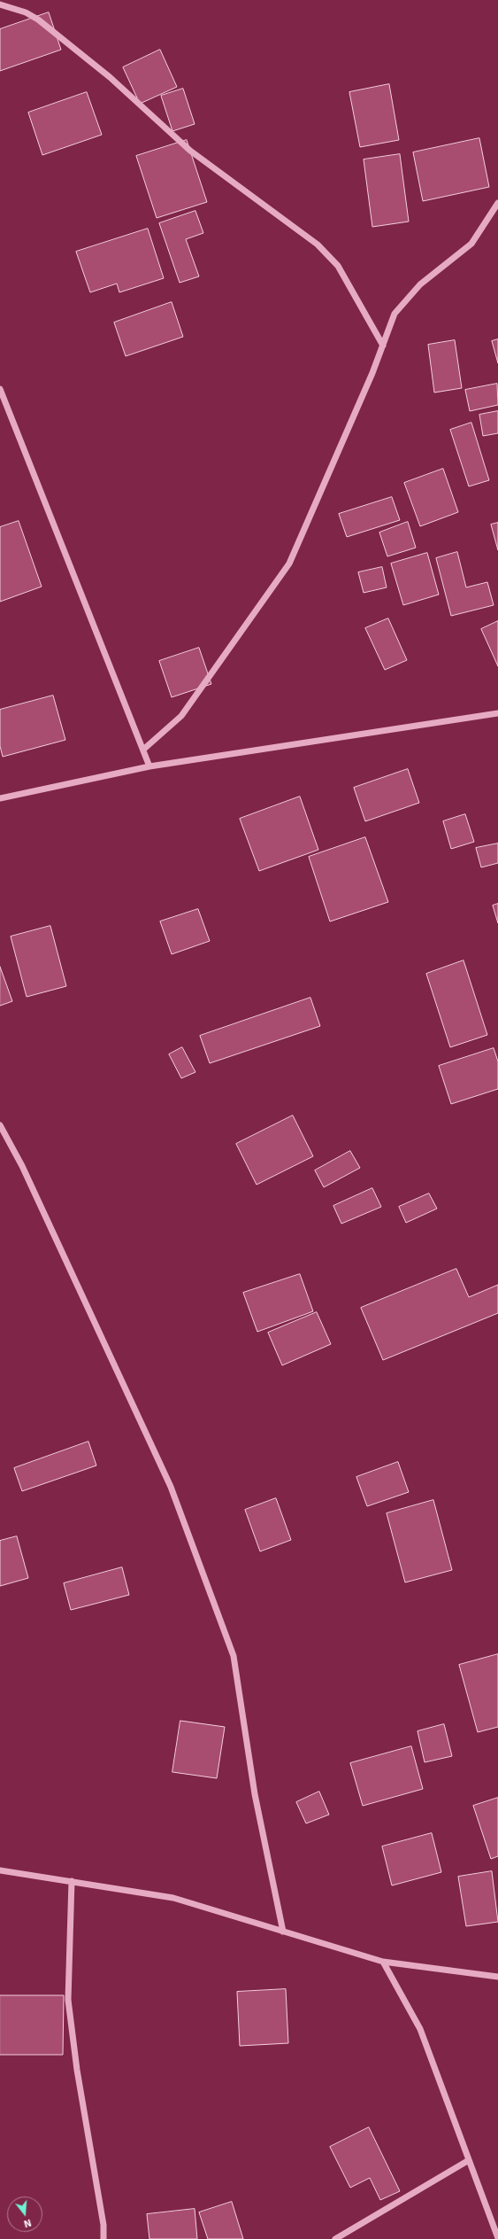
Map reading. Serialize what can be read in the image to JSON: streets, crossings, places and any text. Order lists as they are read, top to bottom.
{
  "north": "bottom"
}
